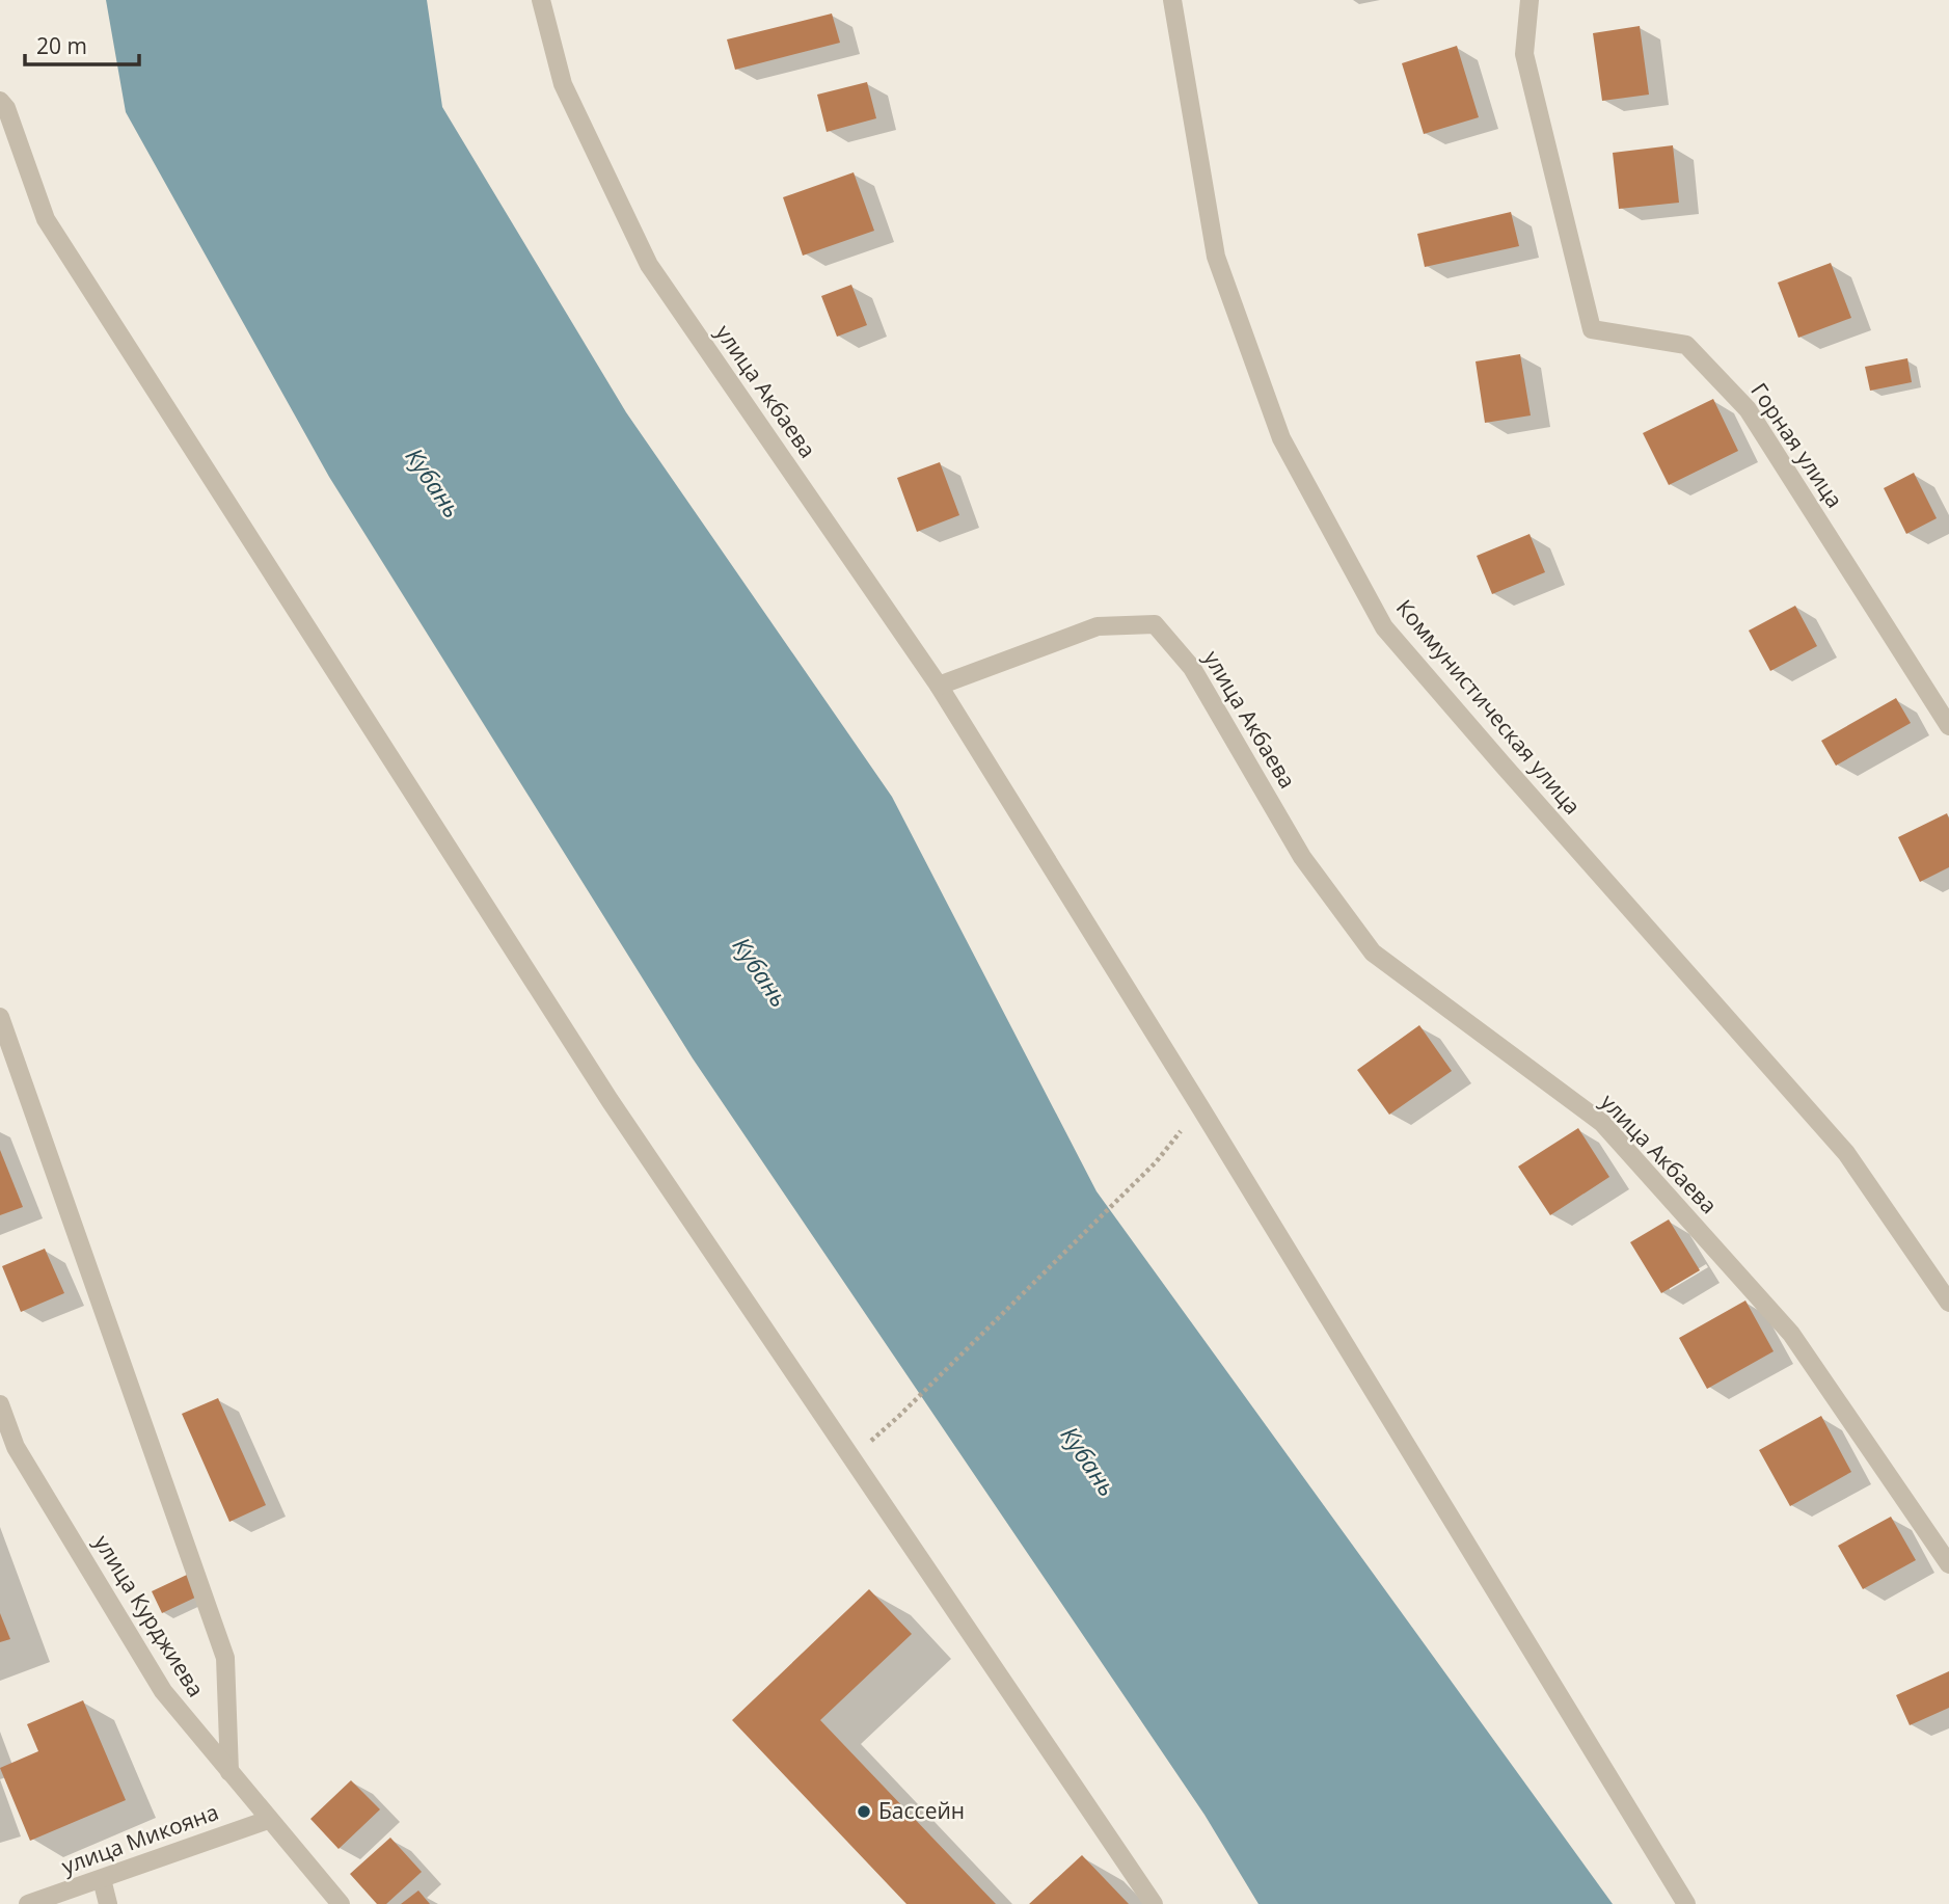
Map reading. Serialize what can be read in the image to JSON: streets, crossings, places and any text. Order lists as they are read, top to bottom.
{
  "streets": {
    "street": [
      "улица Акбаева",
      "Горная улица",
      "Коммунистическая улица",
      "улица Курджиева",
      "улица Микояна"
    ]
  },
  "crossings": [
    ["улица Курджиева", "улица Микояна"]
  ],
  "water": ["Кубань"],
  "places": ["Бассейн"],
  "scale_bar": "20 m"
}
